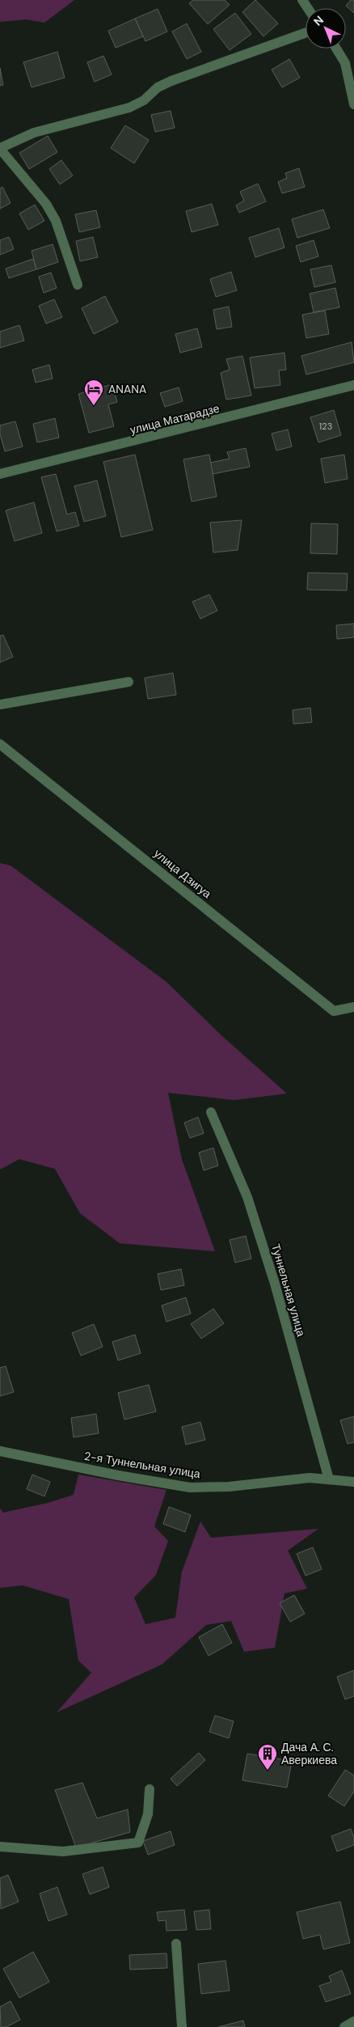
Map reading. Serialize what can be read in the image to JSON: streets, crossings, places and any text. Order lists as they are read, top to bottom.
{
  "streets": {
    "street": [
      "улица Матарадзе",
      "улица Дзигуа",
      "Туннельная улица",
      "2-я Туннельная улица"
    ]
  },
  "crossings": [
    ["Туннельная улица", "2-я Туннельная улица"]
  ],
  "places": {
    "hotel": ["ANANA"],
    "building": ["Дача А. С. Аверкиева"]
  },
  "house_numbers": ["123"],
  "north": "top left"
}
